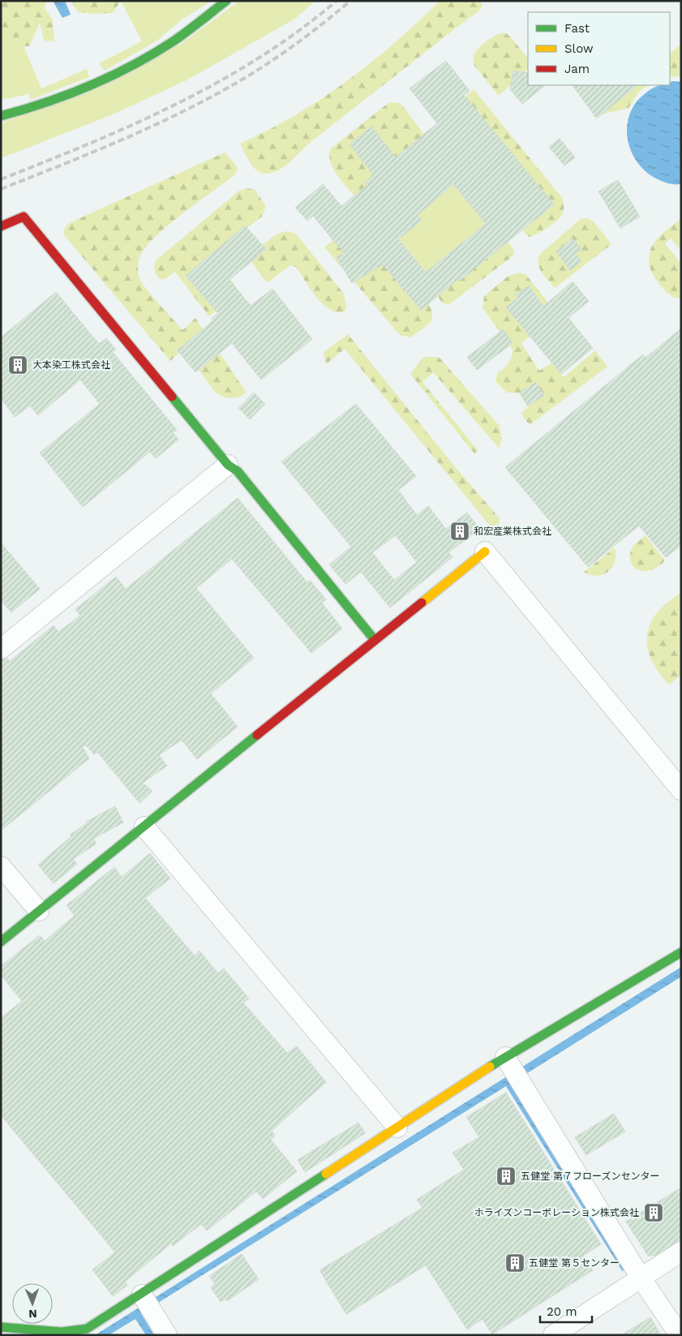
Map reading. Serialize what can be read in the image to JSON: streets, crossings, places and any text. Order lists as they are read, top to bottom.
{
  "places": {
    "building": [
      "大本染工株式会社",
      "和宏産業株式会社",
      "五健堂 第７フローズンセンター",
      "ホライズンコーポレーション株式会社",
      "五健堂 第５センター"
    ]
  },
  "legend": ["Fast", "Slow", "Jam"],
  "scale_bar": "20 m",
  "north": "bottom"
}
